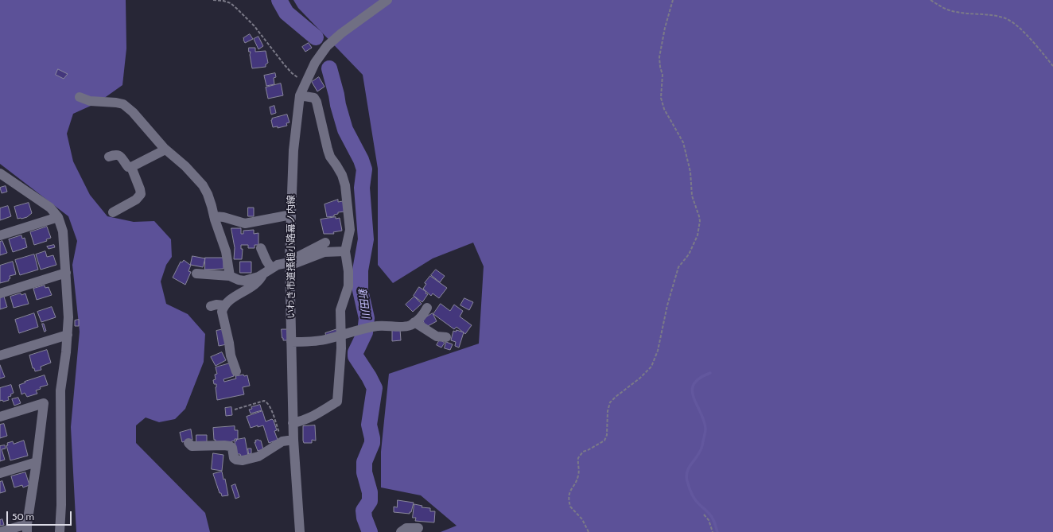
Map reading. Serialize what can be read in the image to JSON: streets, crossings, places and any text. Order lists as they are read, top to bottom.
{
  "streets": {
    "street": ["いわき市道搔槌小路幕ノ内線"]
  },
  "water": ["新田川"],
  "scale_bar": "50 m"
}
